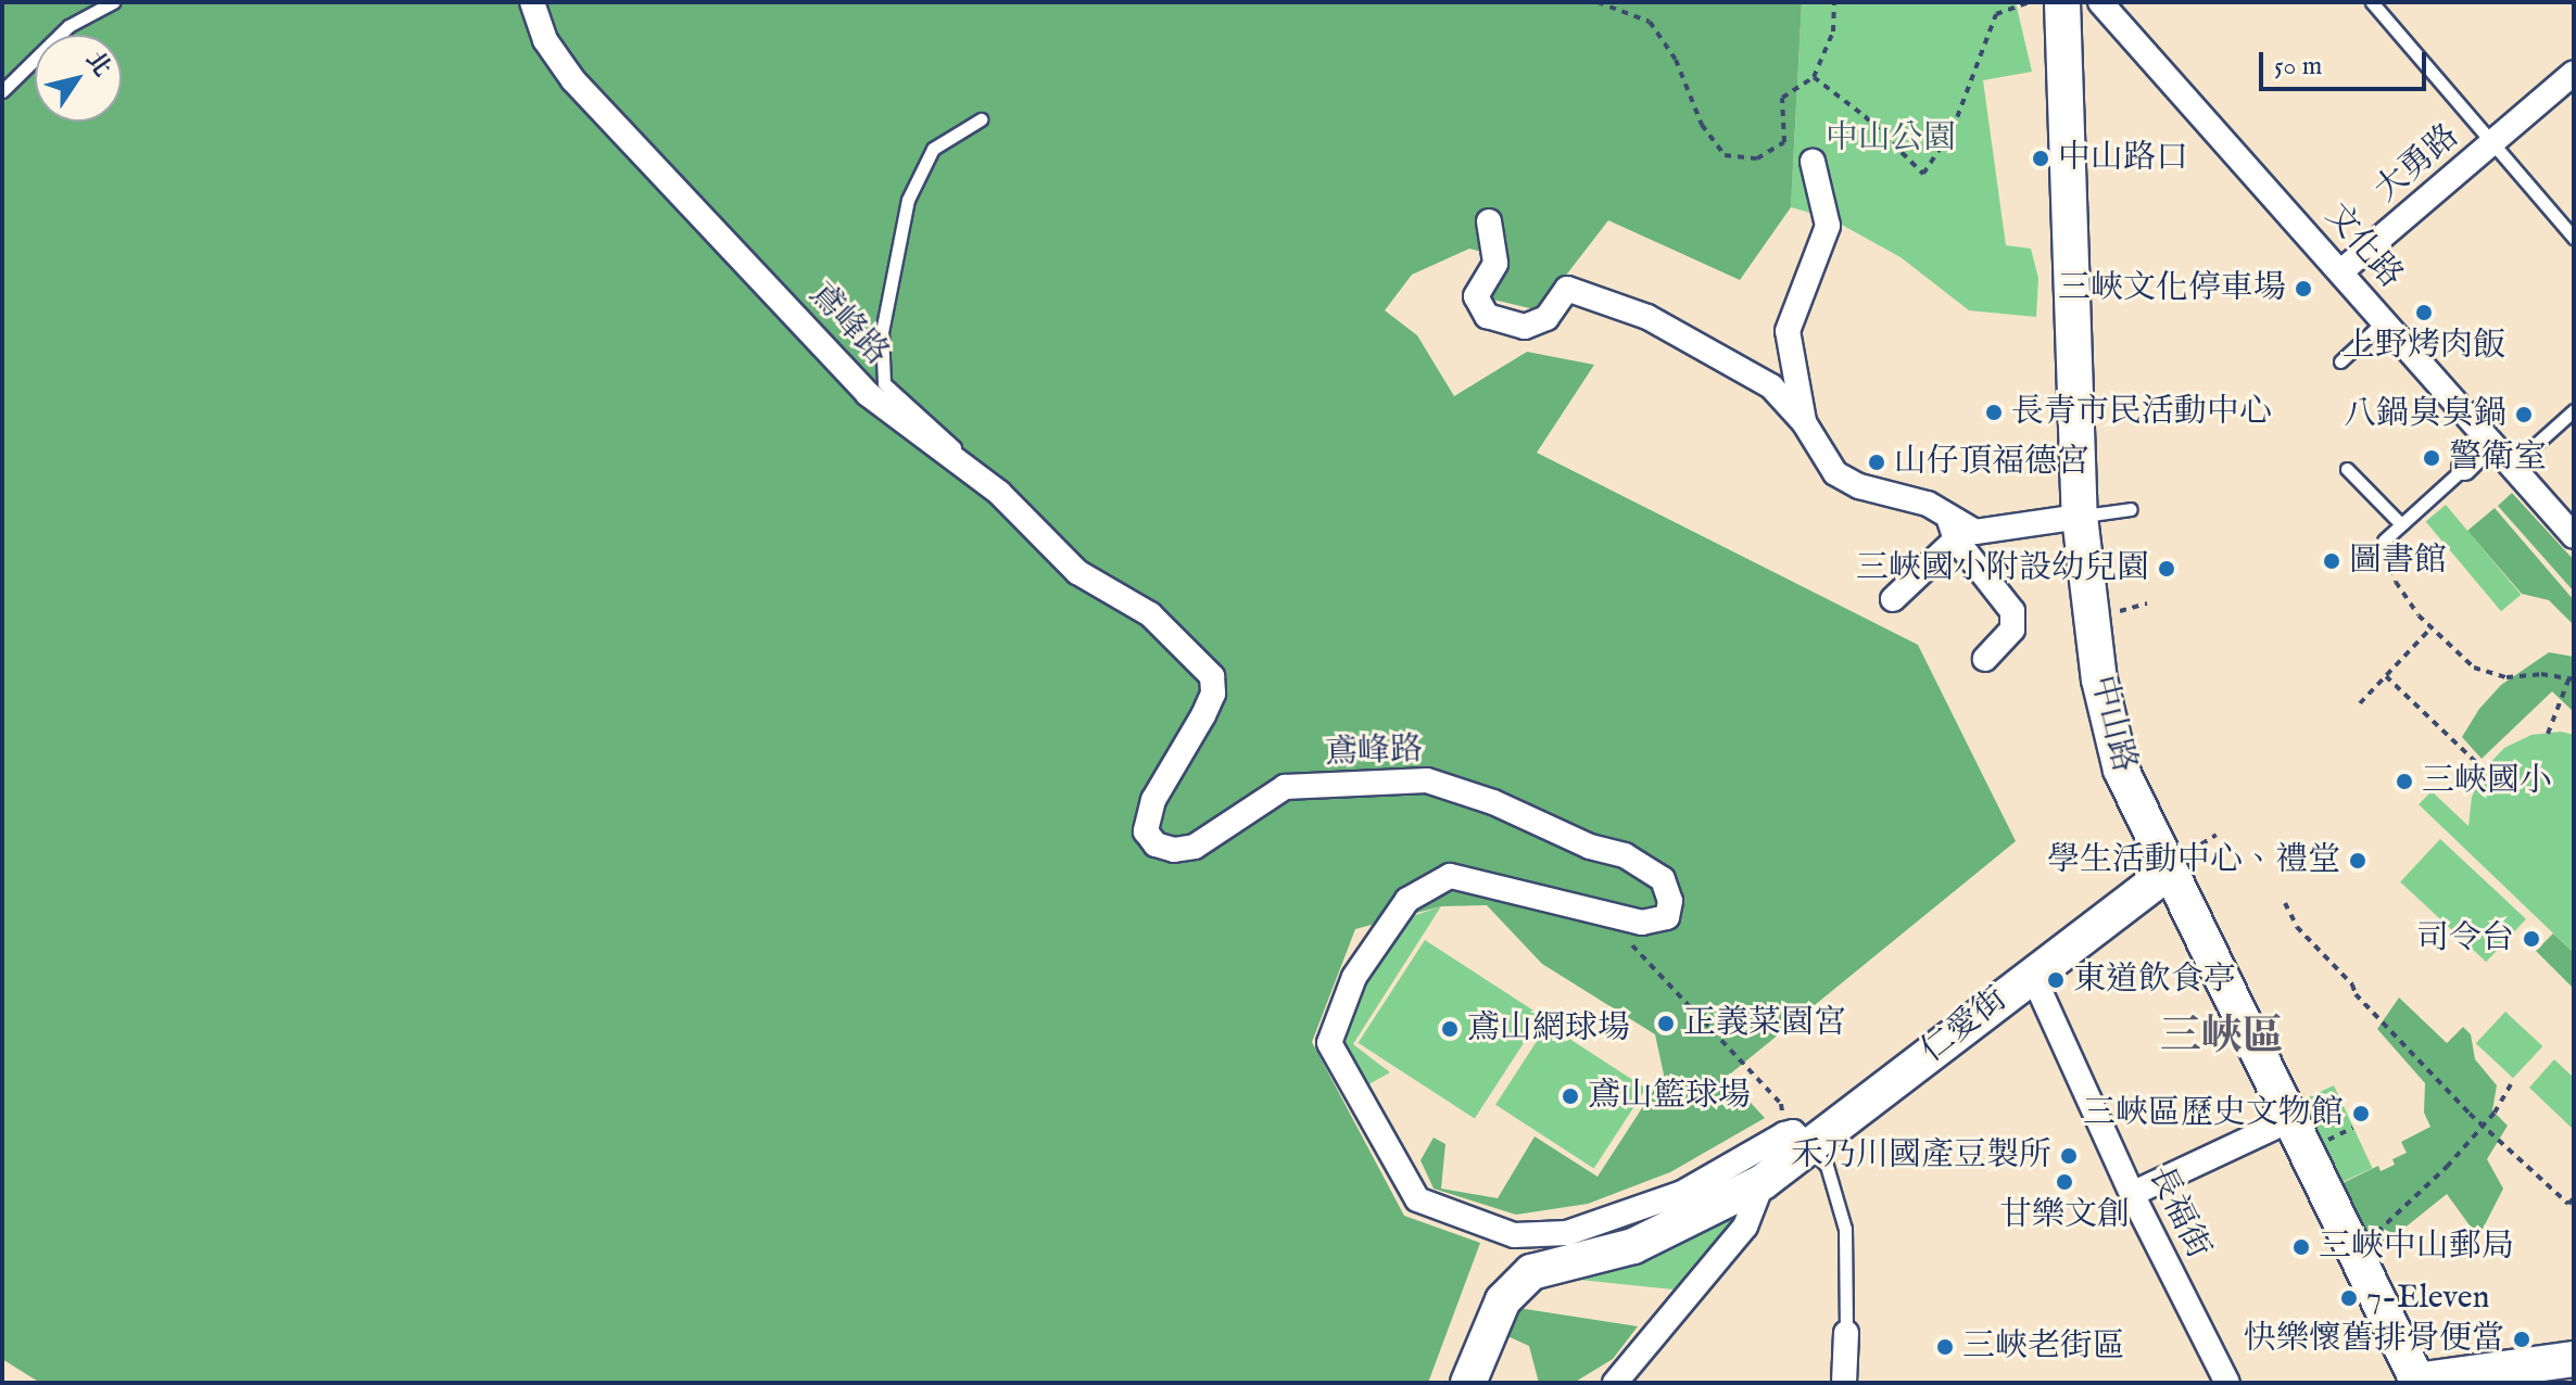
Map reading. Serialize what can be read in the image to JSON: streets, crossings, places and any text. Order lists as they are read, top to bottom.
{
  "streets": {
    "street": [
      "大勇路",
      "文化路",
      "鳶峰路",
      "中山路",
      "仁愛街",
      "長福街"
    ]
  },
  "crossings": [
    ["大勇路", "文化路"],
    ["鳶峰路", "仁愛街"],
    ["中山路", "仁愛街"],
    ["仁愛街", "長福街"]
  ],
  "districts": ["三峽區"],
  "parks": ["中山公園"],
  "places": [
    "中山路口",
    "三峽文化停車場",
    "上野烤肉飯",
    "長青市民活動中心",
    "八鍋臭臭鍋",
    "警衛室",
    "山仔頂福德宮",
    "圖書館",
    "三峽國小附設幼兒園",
    "三峽國小",
    "學生活動中心、禮堂",
    "司令台",
    "東道飲食亭",
    "正義菜園宮",
    "鳶山網球場",
    "鳶山籃球場",
    "三峽區歷史文物館",
    "禾乃川國產豆製所",
    "甘樂文創",
    "三峽中山郵局",
    "7-Eleven",
    "快樂懷舊排骨便當",
    "三峽老街區"
  ],
  "scale_bar": "50 m",
  "north": "top right"
}
